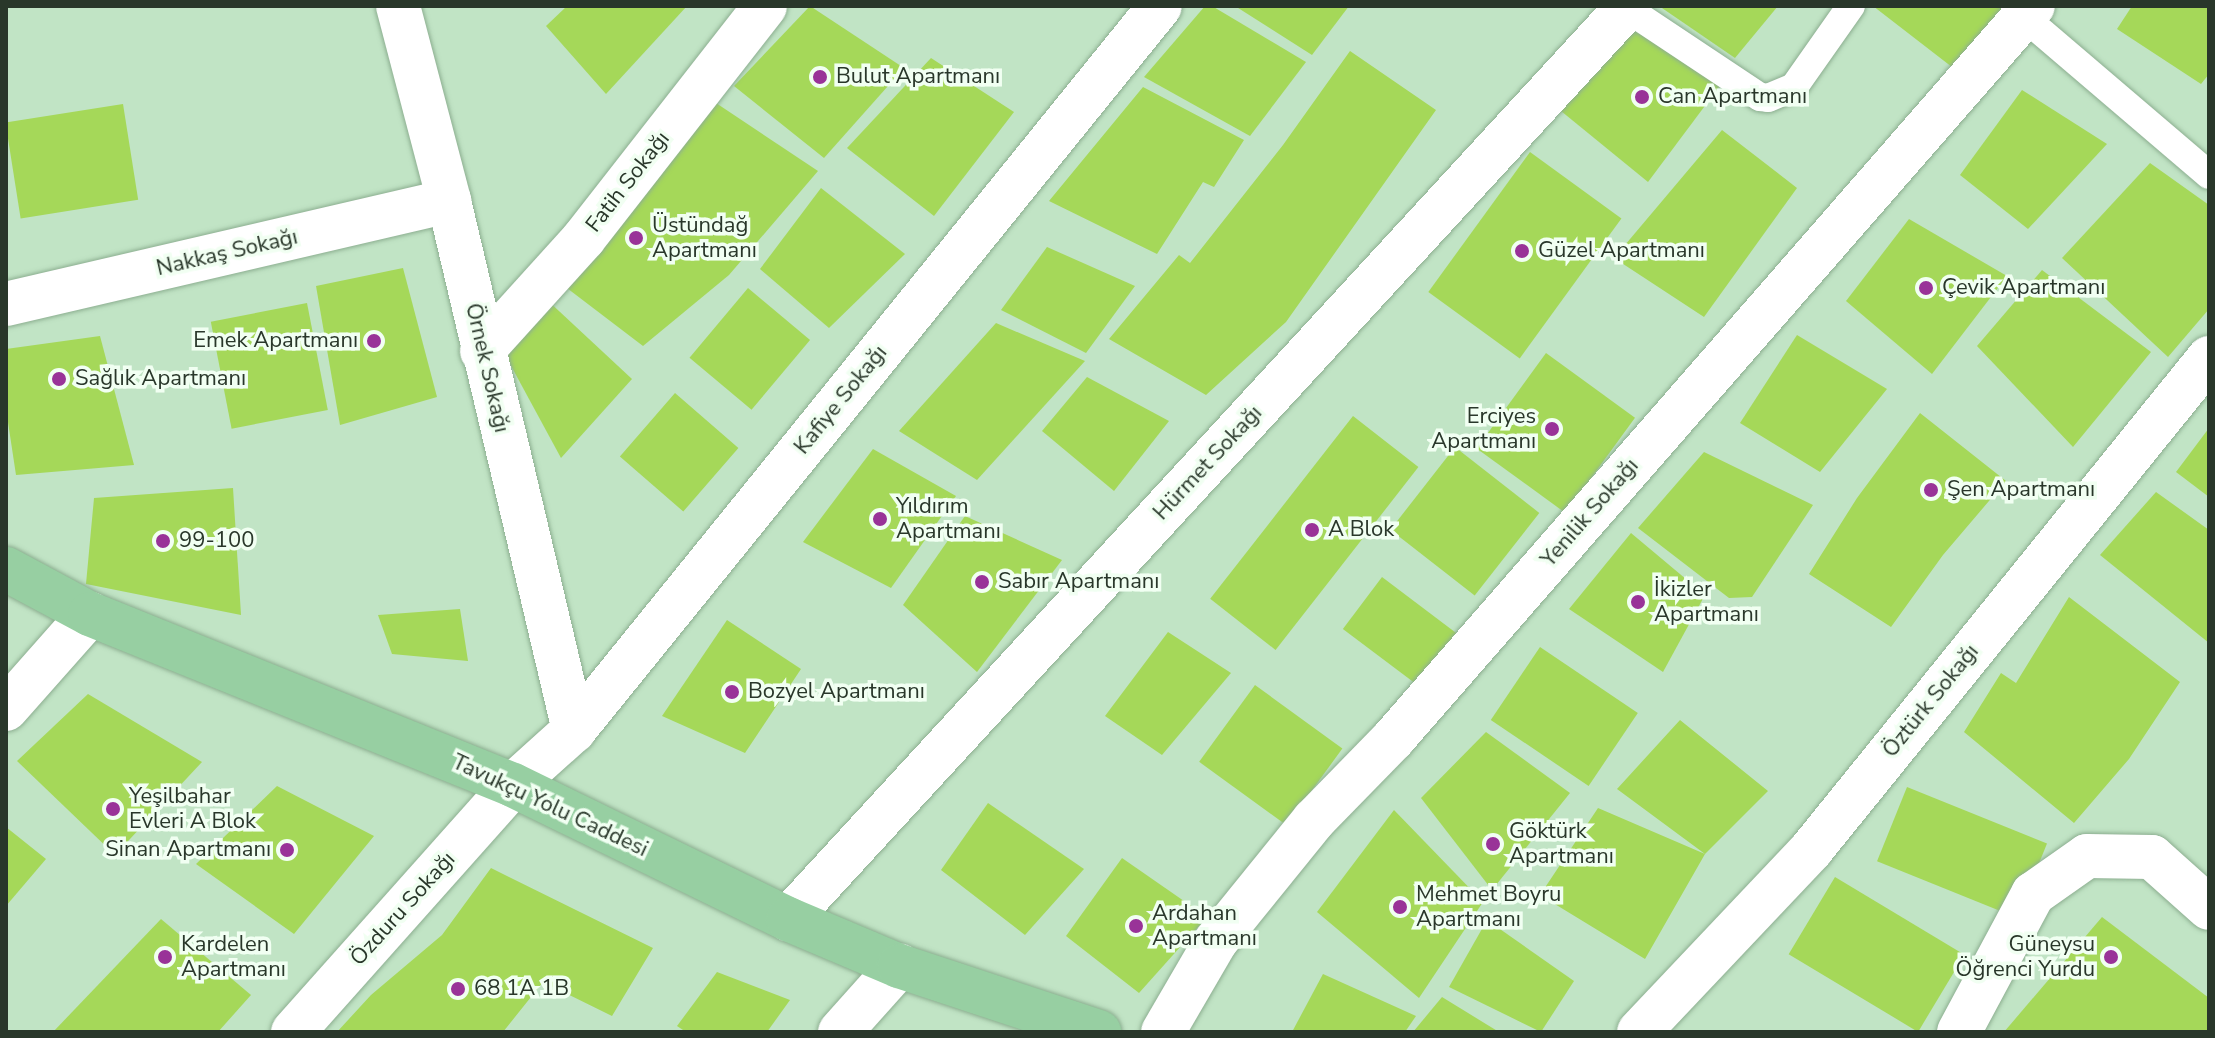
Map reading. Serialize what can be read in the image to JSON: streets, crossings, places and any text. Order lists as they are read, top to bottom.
{
  "streets": {
    "main road": ["Tavukçu Yolu Caddesi"],
    "street": [
      "Fatih Sokağı",
      "Nakkaş Sokağı",
      "Örnek Sokağı",
      "Kafiye Sokağı",
      "Hürmet Sokağı",
      "Yenilik Sokağı",
      "Öztürk Sokağı",
      "Özduru Sokağı"
    ]
  },
  "crossings": [
    ["Fatih Sokağı", "Örnek Sokağı"],
    ["Nakkaş Sokağı", "Örnek Sokağı"],
    ["Örnek Sokağı", "Kafiye Sokağı"],
    ["Kafiye Sokağı", "Tavukçu Yolu Caddesi"],
    ["Kafiye Sokağı", "Özduru Sokağı"],
    ["Hürmet Sokağı", "Tavukçu Yolu Caddesi"],
    ["Tavukçu Yolu Caddesi", "Özduru Sokağı"]
  ],
  "places": [
    "Bulut Apartmanı",
    "Can Apartmanı",
    "Üstündağ Apartmanı",
    "Güzel Apartmanı",
    "Çevik Apartmanı",
    "Emek Apartmanı",
    "Sağlık Apartmanı",
    "Erciyes Apartmanı",
    "Şen Apartmanı",
    "Yıldırım Apartmanı",
    "A Blok",
    "99-100",
    "Sabır Apartmanı",
    "İkizler Apartmanı",
    "Bozyel Apartmanı",
    "Yeşilbahar Evleri A Blok",
    "Göktürk Apartmanı",
    "Sinan Apartmanı",
    "Mehmet Boyru Apartmanı",
    "Ardahan Apartmanı",
    "Kardelen Apartmanı",
    "Güneysu Öğrenci Yurdu",
    "68 1A 1B"
  ]
}
